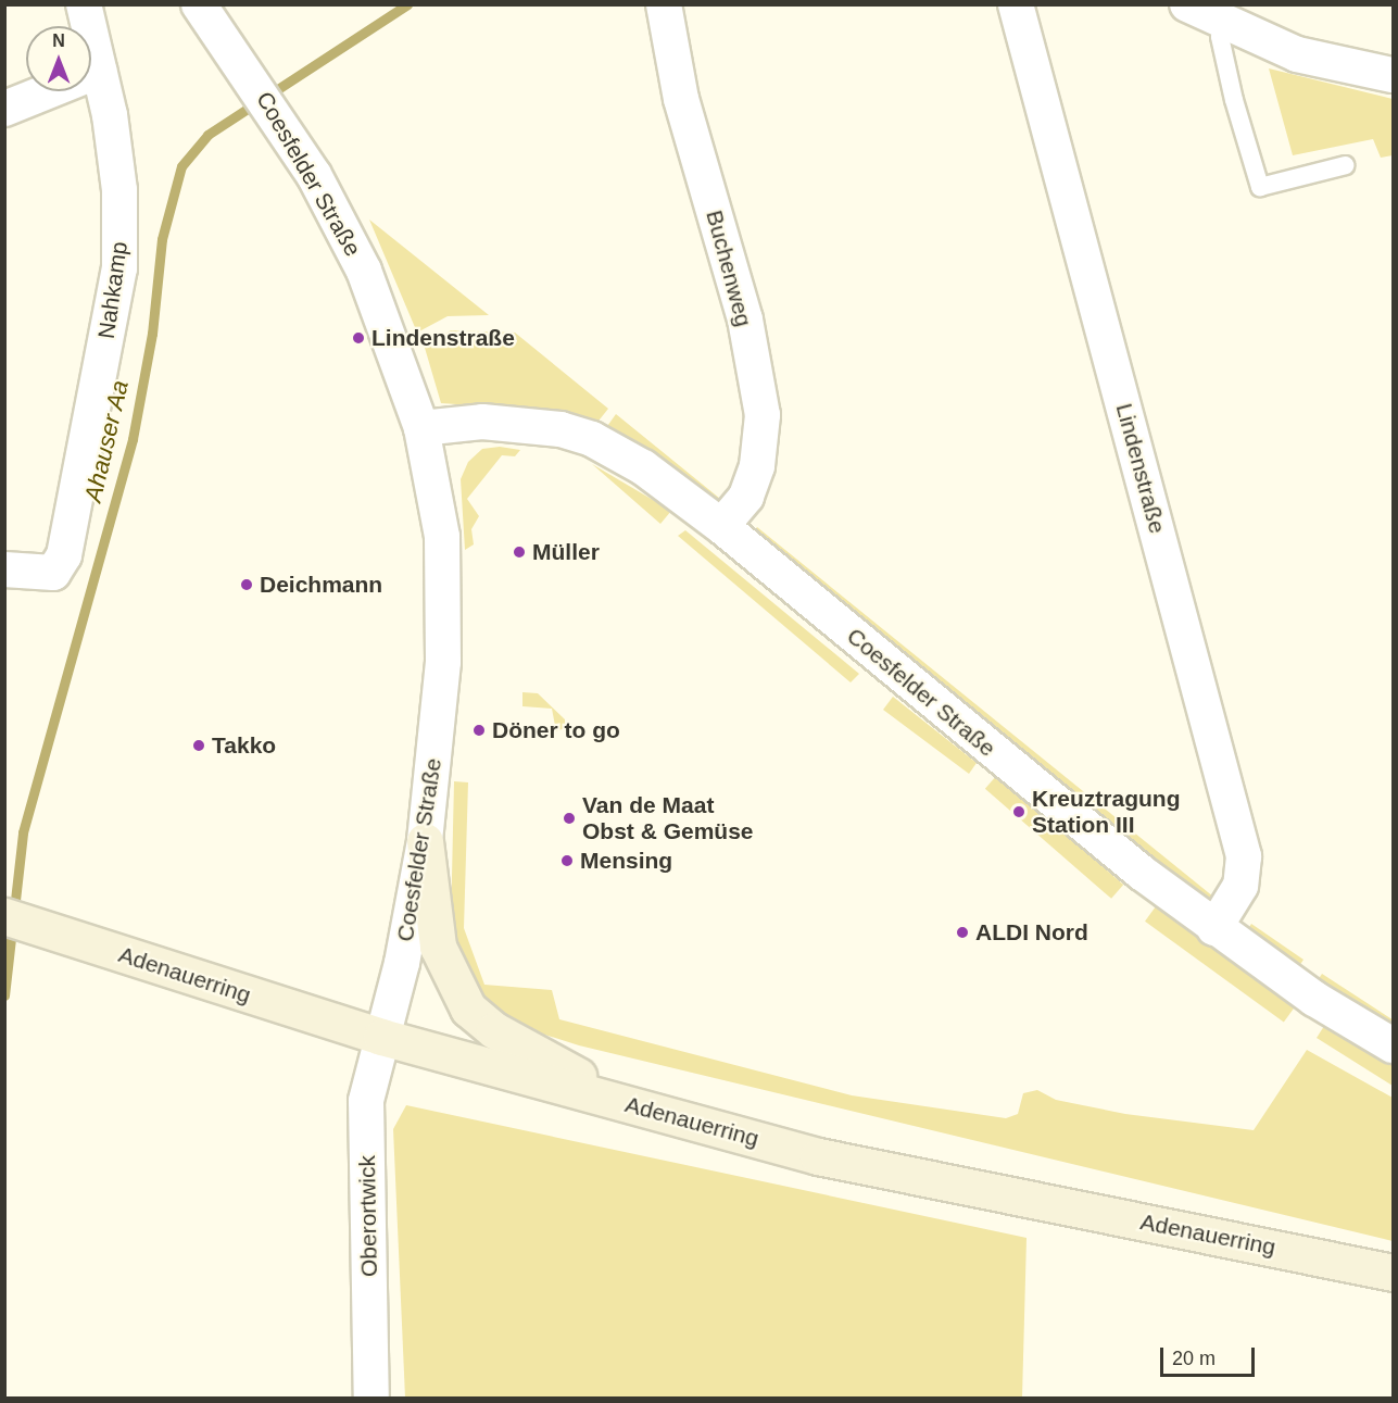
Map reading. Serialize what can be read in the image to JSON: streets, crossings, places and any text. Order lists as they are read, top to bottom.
{
  "streets": {
    "main road": ["Adenauerring"],
    "street": [
      "Coesfelder Straße",
      "Buchenweg",
      "Nahkamp",
      "Lindenstraße",
      "Oberortwick"
    ]
  },
  "crossings": [
    ["Coesfelder Straße", "Buchenweg"],
    ["Coesfelder Straße", "Lindenstraße"],
    ["Coesfelder Straße", "Adenauerring"],
    ["Coesfelder Straße", "Oberortwick"],
    ["Adenauerring", "Oberortwick"]
  ],
  "water": ["Ahauser Aa"],
  "places": [
    "Lindenstraße",
    "Müller",
    "Deichmann",
    "Döner to go",
    "Takko",
    "Kreuztragung Station III",
    "Van de Maat Obst & Gemüse",
    "Mensing",
    "ALDI Nord"
  ],
  "scale_bar": "20 m",
  "north": "top"
}
